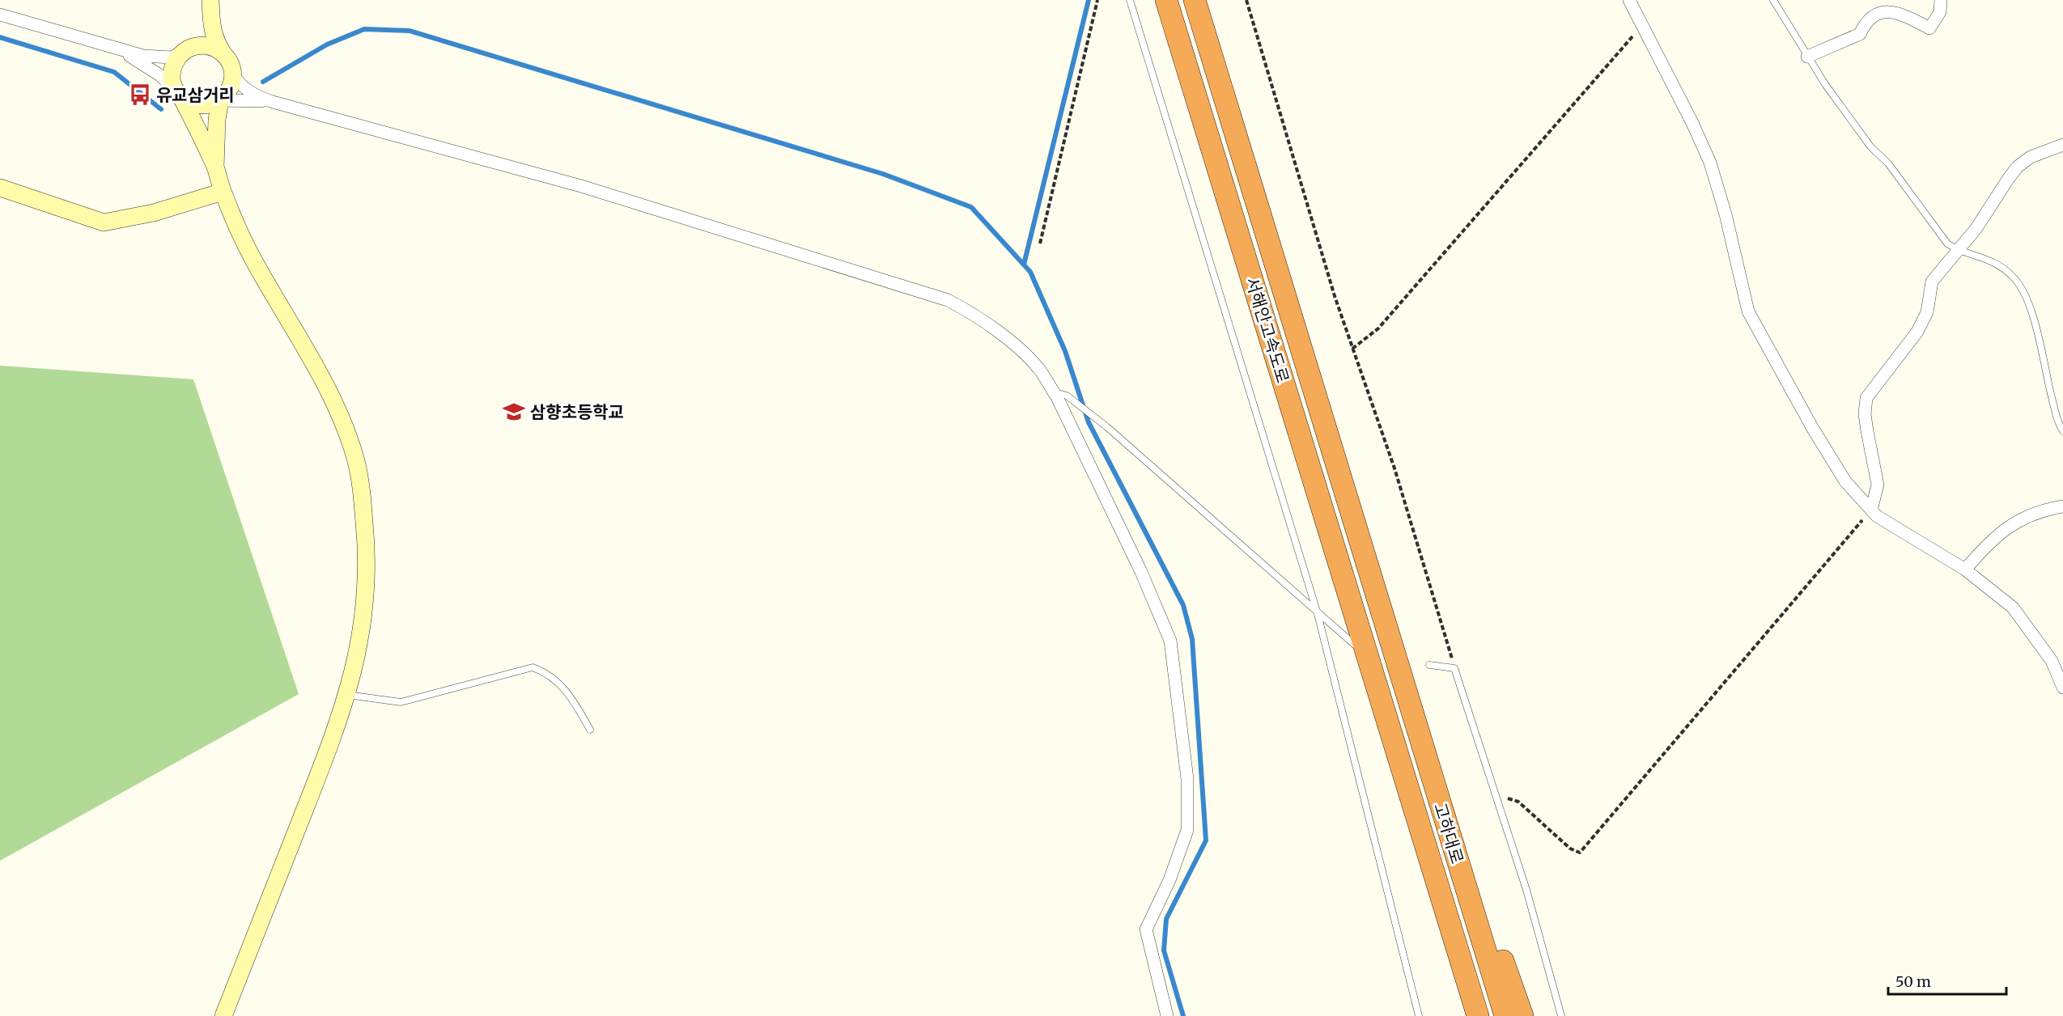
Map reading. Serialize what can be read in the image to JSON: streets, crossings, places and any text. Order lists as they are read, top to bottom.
{
  "streets": {
    "highway": ["서해안고속도로", "고하대로"]
  },
  "crossings": [
    ["서해안고속도로", "고하대로"]
  ],
  "places": {
    "bus stop": ["유교삼거리"],
    "school or university": ["삼향초등학교"]
  },
  "scale_bar": "50 m"
}
